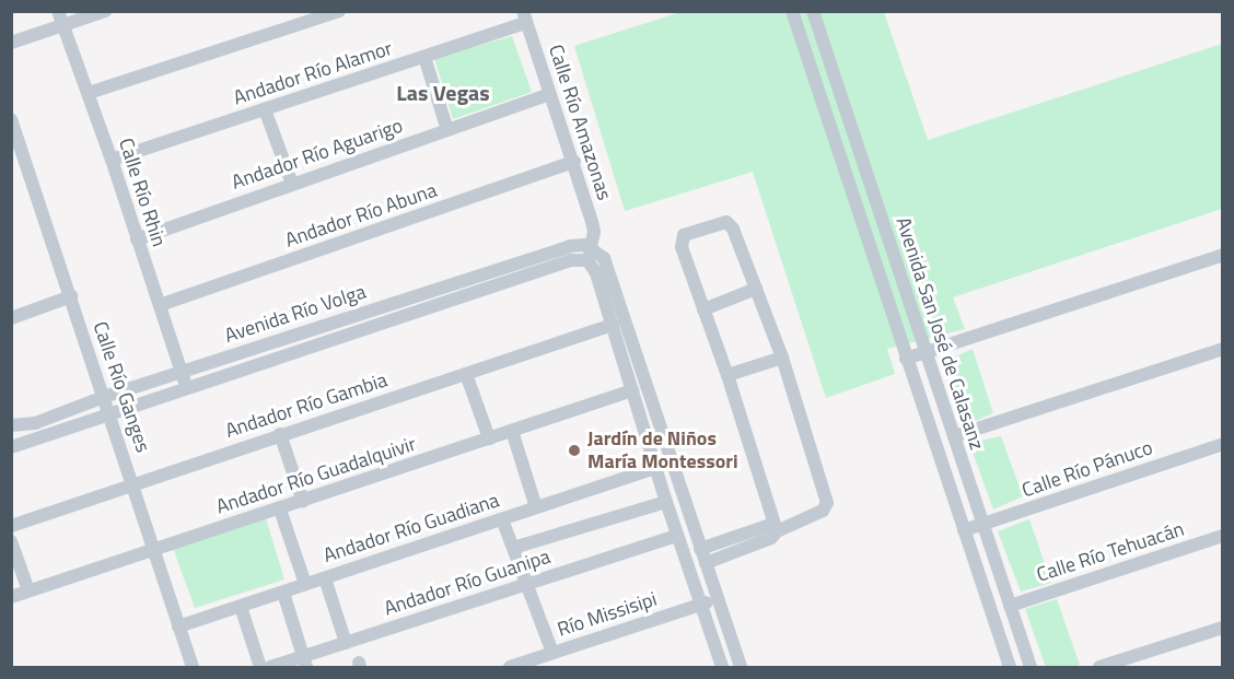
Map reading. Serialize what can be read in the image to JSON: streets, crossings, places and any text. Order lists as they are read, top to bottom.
{
  "streets": {
    "street": [
      "Andador Río Alamor",
      "Calle Río Amazonas",
      "Andador Río Aguarigo",
      "Calle Río Rhin",
      "Andador Río Abuna",
      "Avenida Río Volga",
      "Avenida San José de Calasanz",
      "Calle Río Ganges",
      "Andador Río Gambia",
      "Calle Río Pánuco",
      "Andador Río Guadalquivir",
      "Andador Río Guadiana",
      "Calle Río Tehuacán",
      "Andador Río Guanipa",
      "Río Missisipi"
    ]
  },
  "crossings": [
    ["Andador Río Alamor", "Calle Río Amazonas"],
    ["Andador Río Alamor", "Calle Río Rhin"],
    ["Calle Río Amazonas", "Andador Río Aguarigo"],
    ["Calle Río Amazonas", "Andador Río Abuna"],
    ["Calle Río Amazonas", "Avenida Río Volga"],
    ["Calle Río Amazonas", "Andador Río Gambia"],
    ["Calle Río Amazonas", "Andador Río Guadalquivir"],
    ["Calle Río Amazonas", "Andador Río Guadiana"],
    ["Calle Río Amazonas", "Andador Río Guanipa"],
    ["Calle Río Amazonas", "Río Missisipi"],
    ["Andador Río Aguarigo", "Calle Río Rhin"],
    ["Calle Río Rhin", "Andador Río Abuna"],
    ["Calle Río Rhin", "Avenida Río Volga"],
    ["Avenida Río Volga", "Calle Río Ganges"],
    ["Avenida San José de Calasanz", "Calle Río Pánuco"],
    ["Avenida San José de Calasanz", "Calle Río Tehuacán"],
    ["Calle Río Ganges", "Andador Río Gambia"],
    ["Calle Río Ganges", "Andador Río Guadalquivir"],
    ["Calle Río Ganges", "Andador Río Guadiana"]
  ],
  "districts": ["Las Vegas"],
  "places": ["Jardín de Niños María Montessori"]
}
